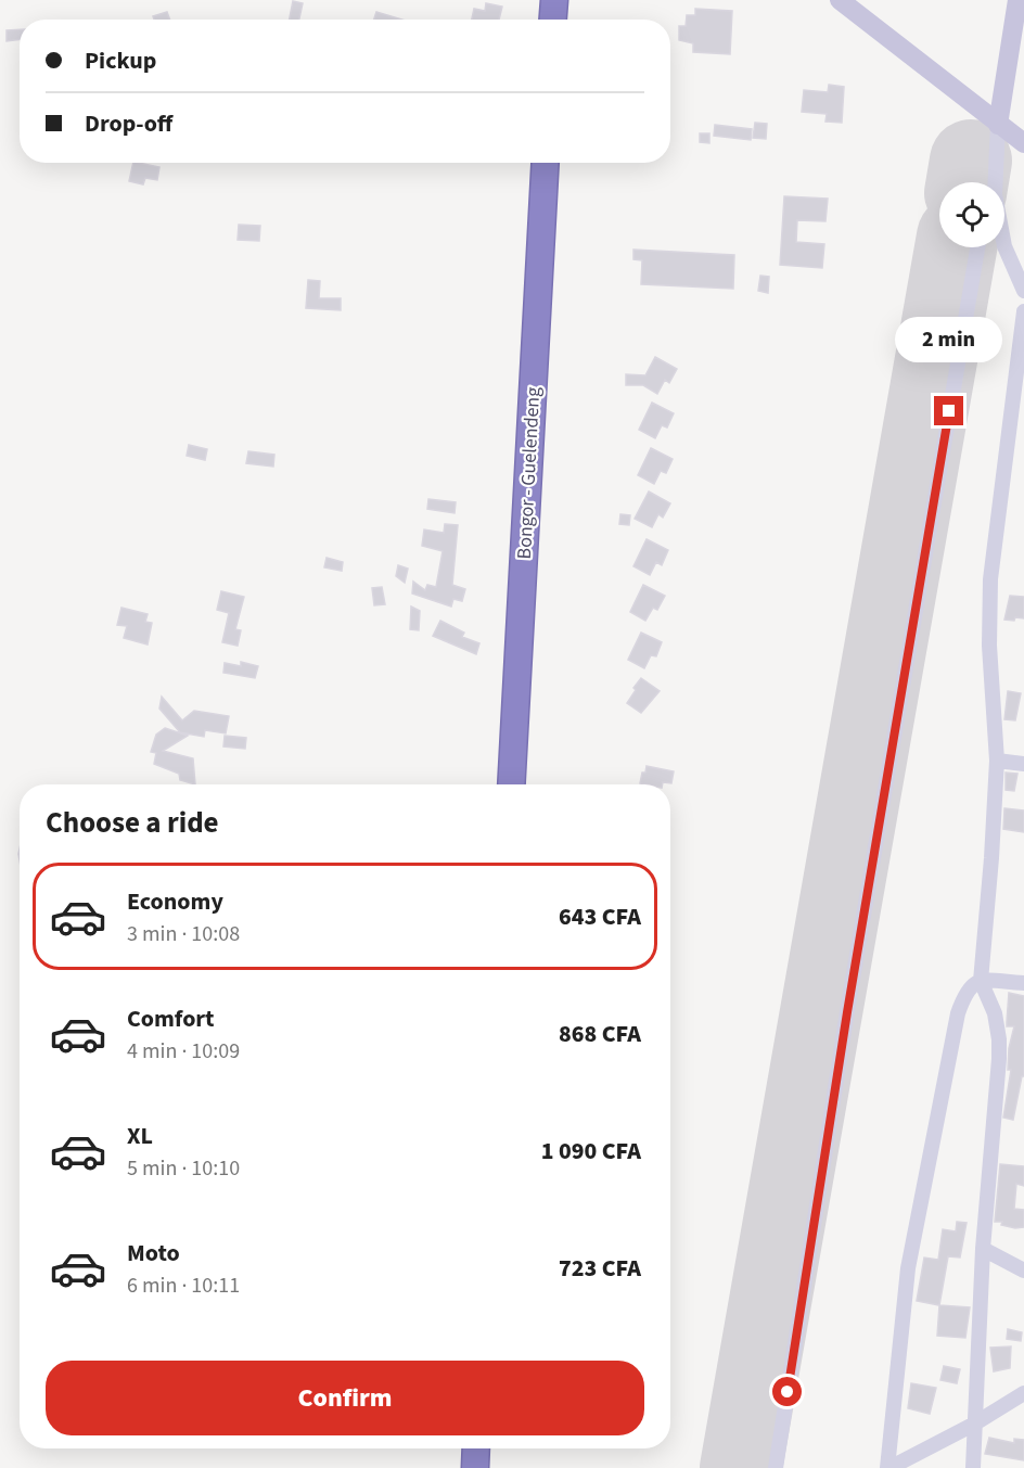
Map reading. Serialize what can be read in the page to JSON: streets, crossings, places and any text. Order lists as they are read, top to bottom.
{
  "streets": {
    "highway": ["Bongor - Guelendeng"]
  },
  "page": {
    "banner": ["Pickup", "Drop-off"],
    "bubble": "2 min",
    "heading": "Choose a ride",
    "list": [
      {
        "name": "Economy",
        "note": "3 min · 10:08",
        "value": "643 CFA"
      },
      {
        "name": "Comfort",
        "note": "4 min · 10:09",
        "value": "868 CFA"
      },
      {
        "name": "XL",
        "note": "5 min · 10:10",
        "value": "1 090 CFA"
      },
      {
        "name": "Moto",
        "note": "6 min · 10:11",
        "value": "723 CFA"
      }
    ],
    "buttons": "Confirm"
  }
}
